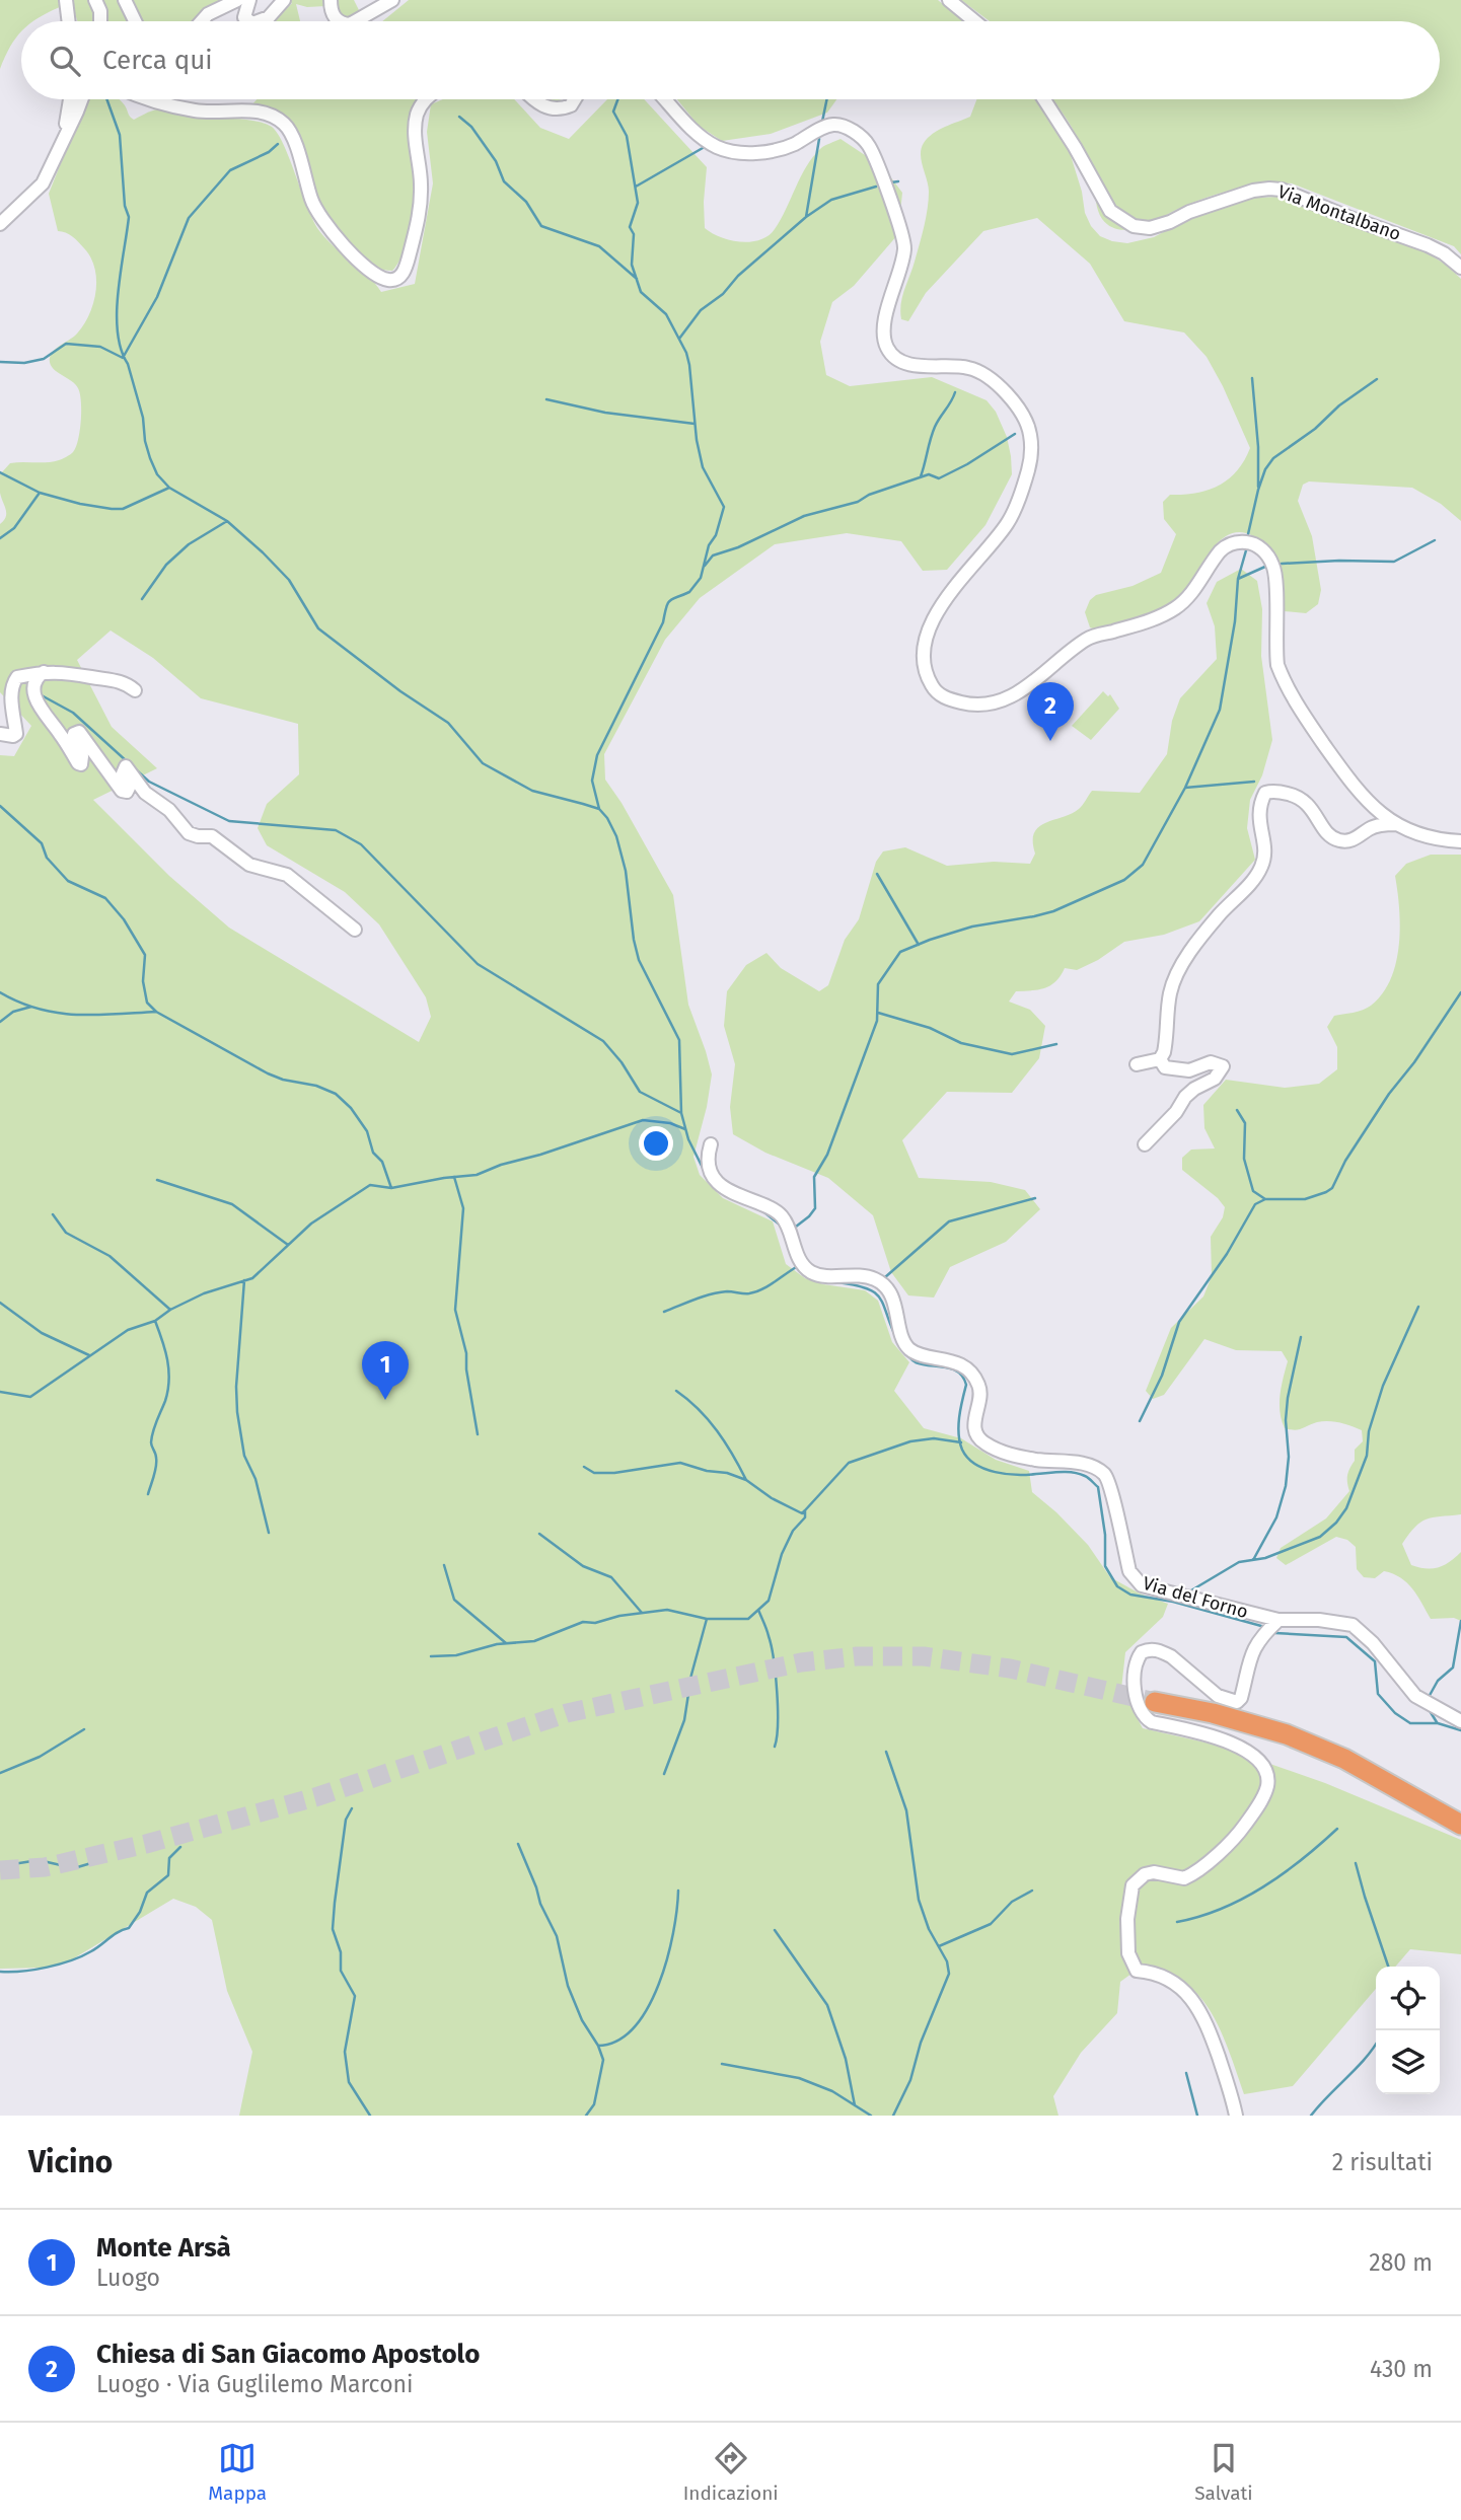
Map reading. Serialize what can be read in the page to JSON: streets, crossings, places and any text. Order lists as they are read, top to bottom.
{
  "streets": {
    "street": ["Via Montalbano", "Via del Forno"]
  },
  "page": {
    "search": "Cerca qui",
    "pins": ["2", "1"],
    "heading": ["Vicino", "2 risultati"],
    "list": [
      {
        "mark": "1",
        "name": "Monte Arsà",
        "note": "Luogo",
        "value": "280 m"
      },
      {
        "mark": "2",
        "name": "Chiesa di San Giacomo Apostolo",
        "note": "Luogo · Via Guglilemo Marconi",
        "value": "430 m"
      }
    ],
    "nav": ["Mappa", "Indicazioni", "Salvati"]
  }
}
